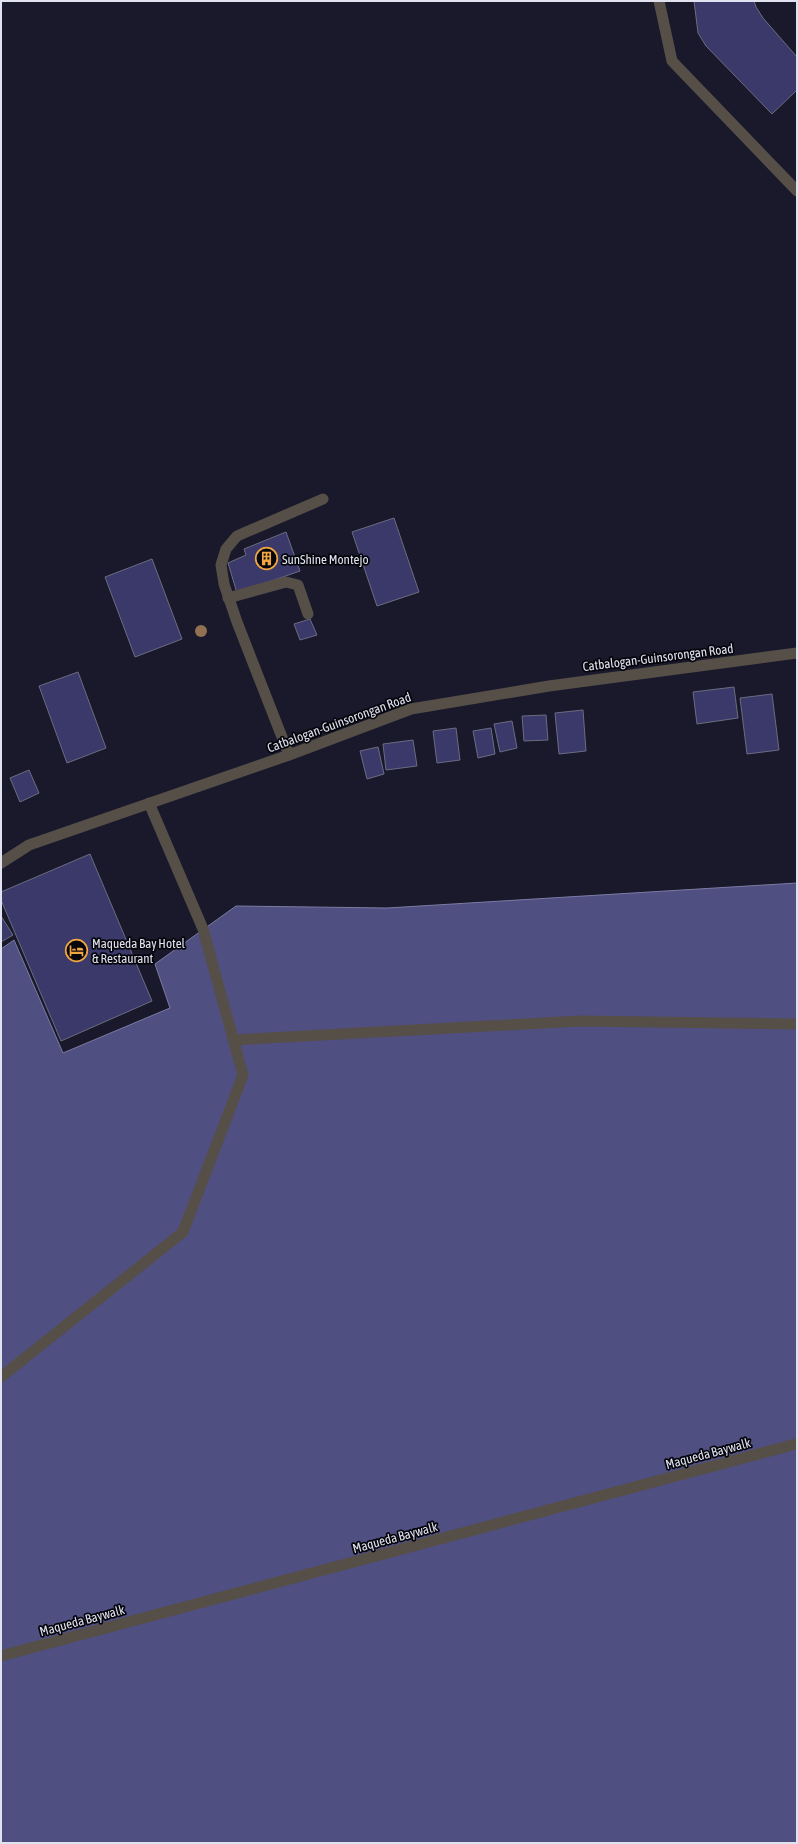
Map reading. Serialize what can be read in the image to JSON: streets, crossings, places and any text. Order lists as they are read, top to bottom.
{
  "streets": {
    "street": ["Catbalogan-Guinsorongan Road", "Maqueda Baywalk"]
  },
  "places": {
    "building": ["SunShine Montejo"],
    "hotel": ["Maqueda Bay Hotel & Restaurant"]
  }
}
